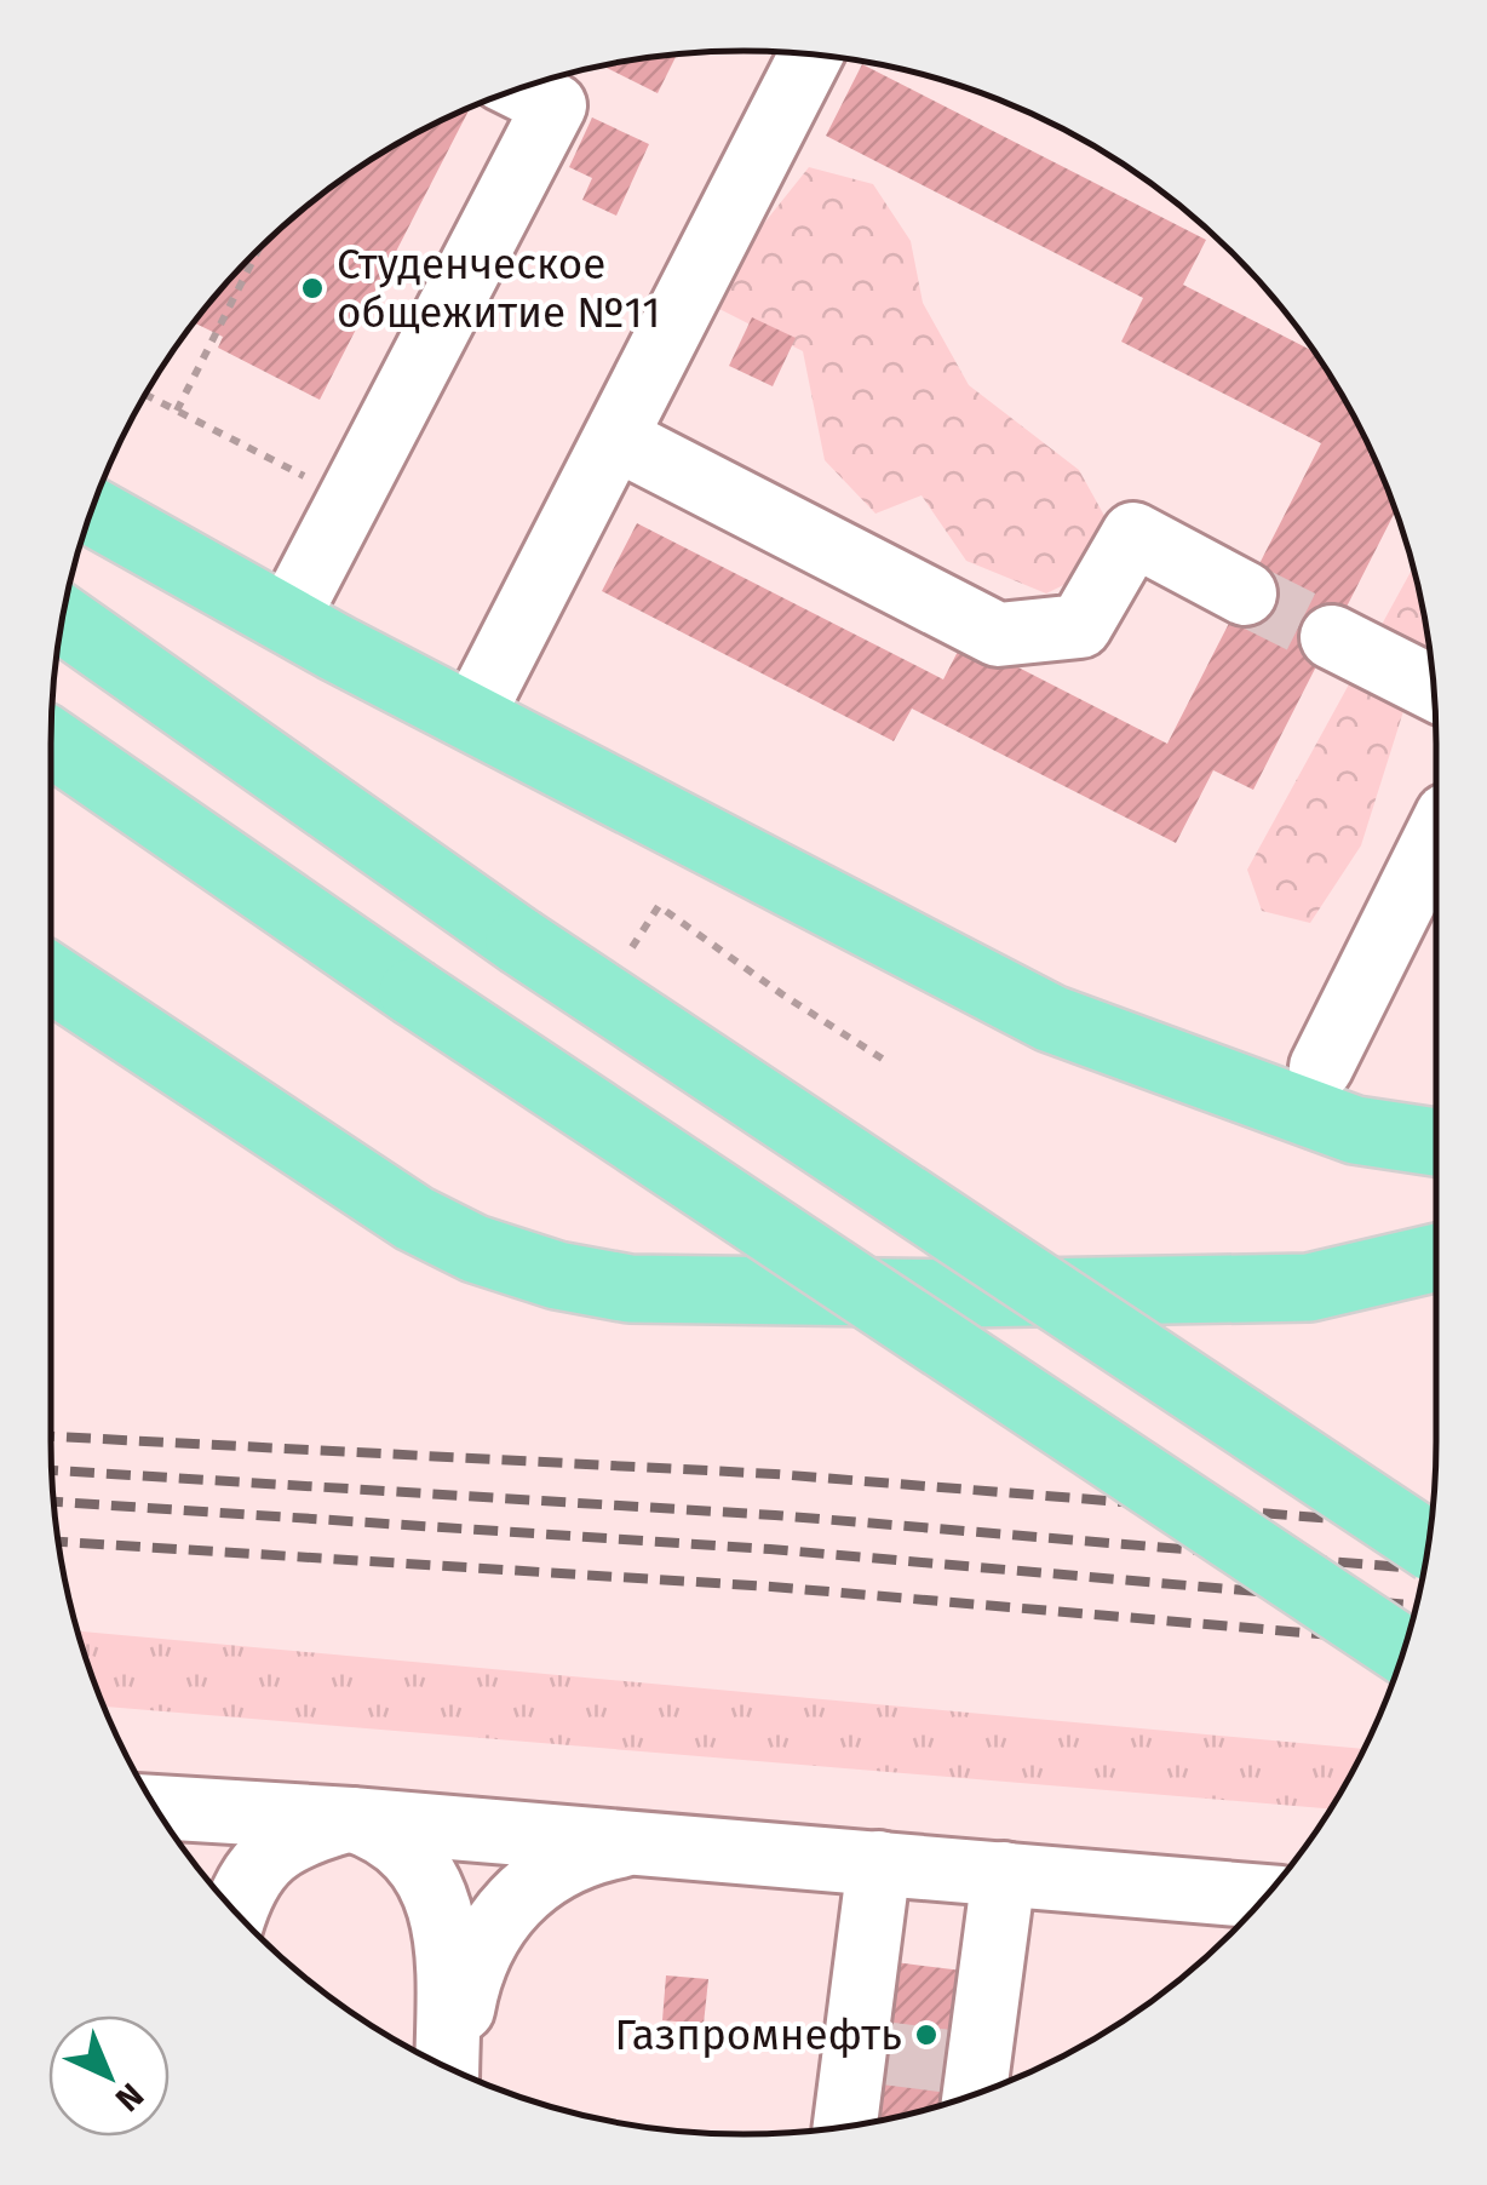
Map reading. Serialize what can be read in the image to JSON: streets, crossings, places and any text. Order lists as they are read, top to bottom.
{
  "places": ["Студенческое общежитие №11", "Газпромнефть"],
  "north": "bottom right"
}
